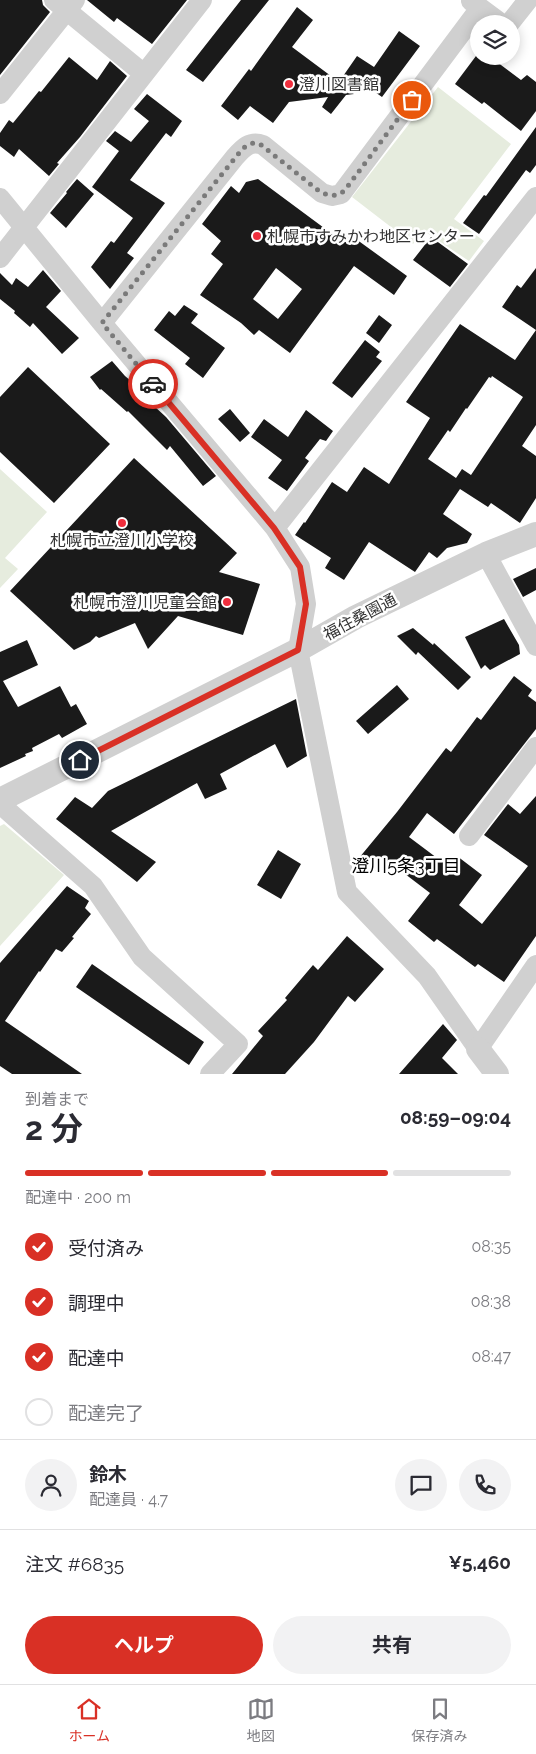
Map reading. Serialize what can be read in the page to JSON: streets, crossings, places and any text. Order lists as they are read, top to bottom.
{
  "streets": {
    "street": ["福住桑園通"]
  },
  "districts": ["澄川5条3丁目"],
  "places": [
    "澄川図書館",
    "札幌市すみかわ地区センター",
    "札幌市立澄川小学校",
    "札幌市澄川児童会館"
  ],
  "page": {
    "heading": ["2 分", "到着まで", "08:59–09:04"],
    "panel": [
      "鈴木",
      "配達員 · 4.7",
      "注文 #6835",
      "¥5,460"
    ],
    "bar": "配達中 · 200 m",
    "list": [
      ["受付済み", "08:35"],
      ["調理中", "08:38"],
      ["配達中", "08:47"],
      "配達完了"
    ],
    "buttons": ["ヘルプ", "共有"],
    "tabs": ["ホーム", "地図", "保存済み"]
  }
}
